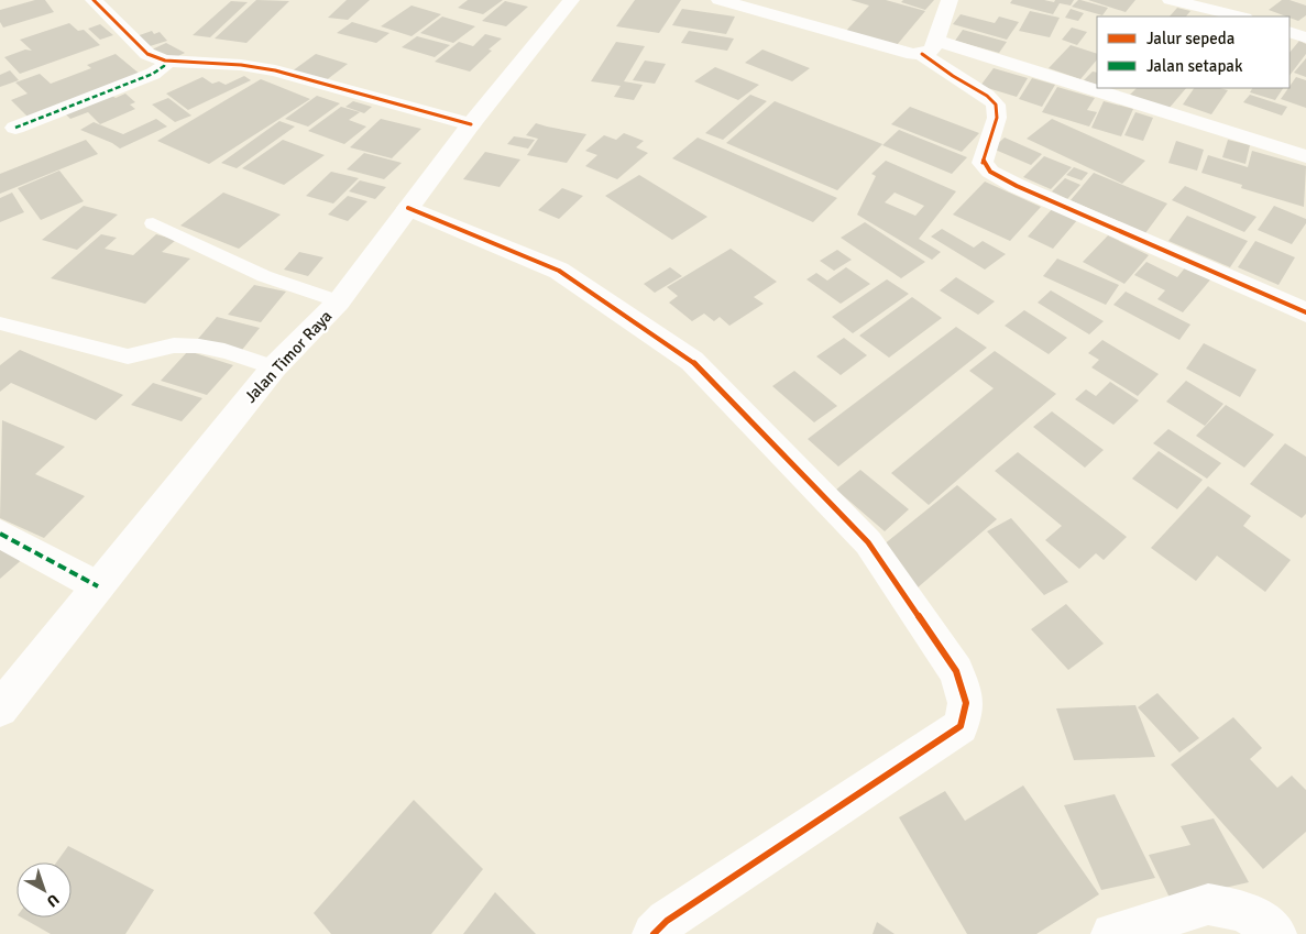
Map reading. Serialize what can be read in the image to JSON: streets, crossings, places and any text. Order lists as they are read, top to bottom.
{
  "streets": {
    "main road": ["Jalan Timor Raya"]
  },
  "legend": ["Jalur sepeda", "Jalan setapak"],
  "north": "bottom right"
}
